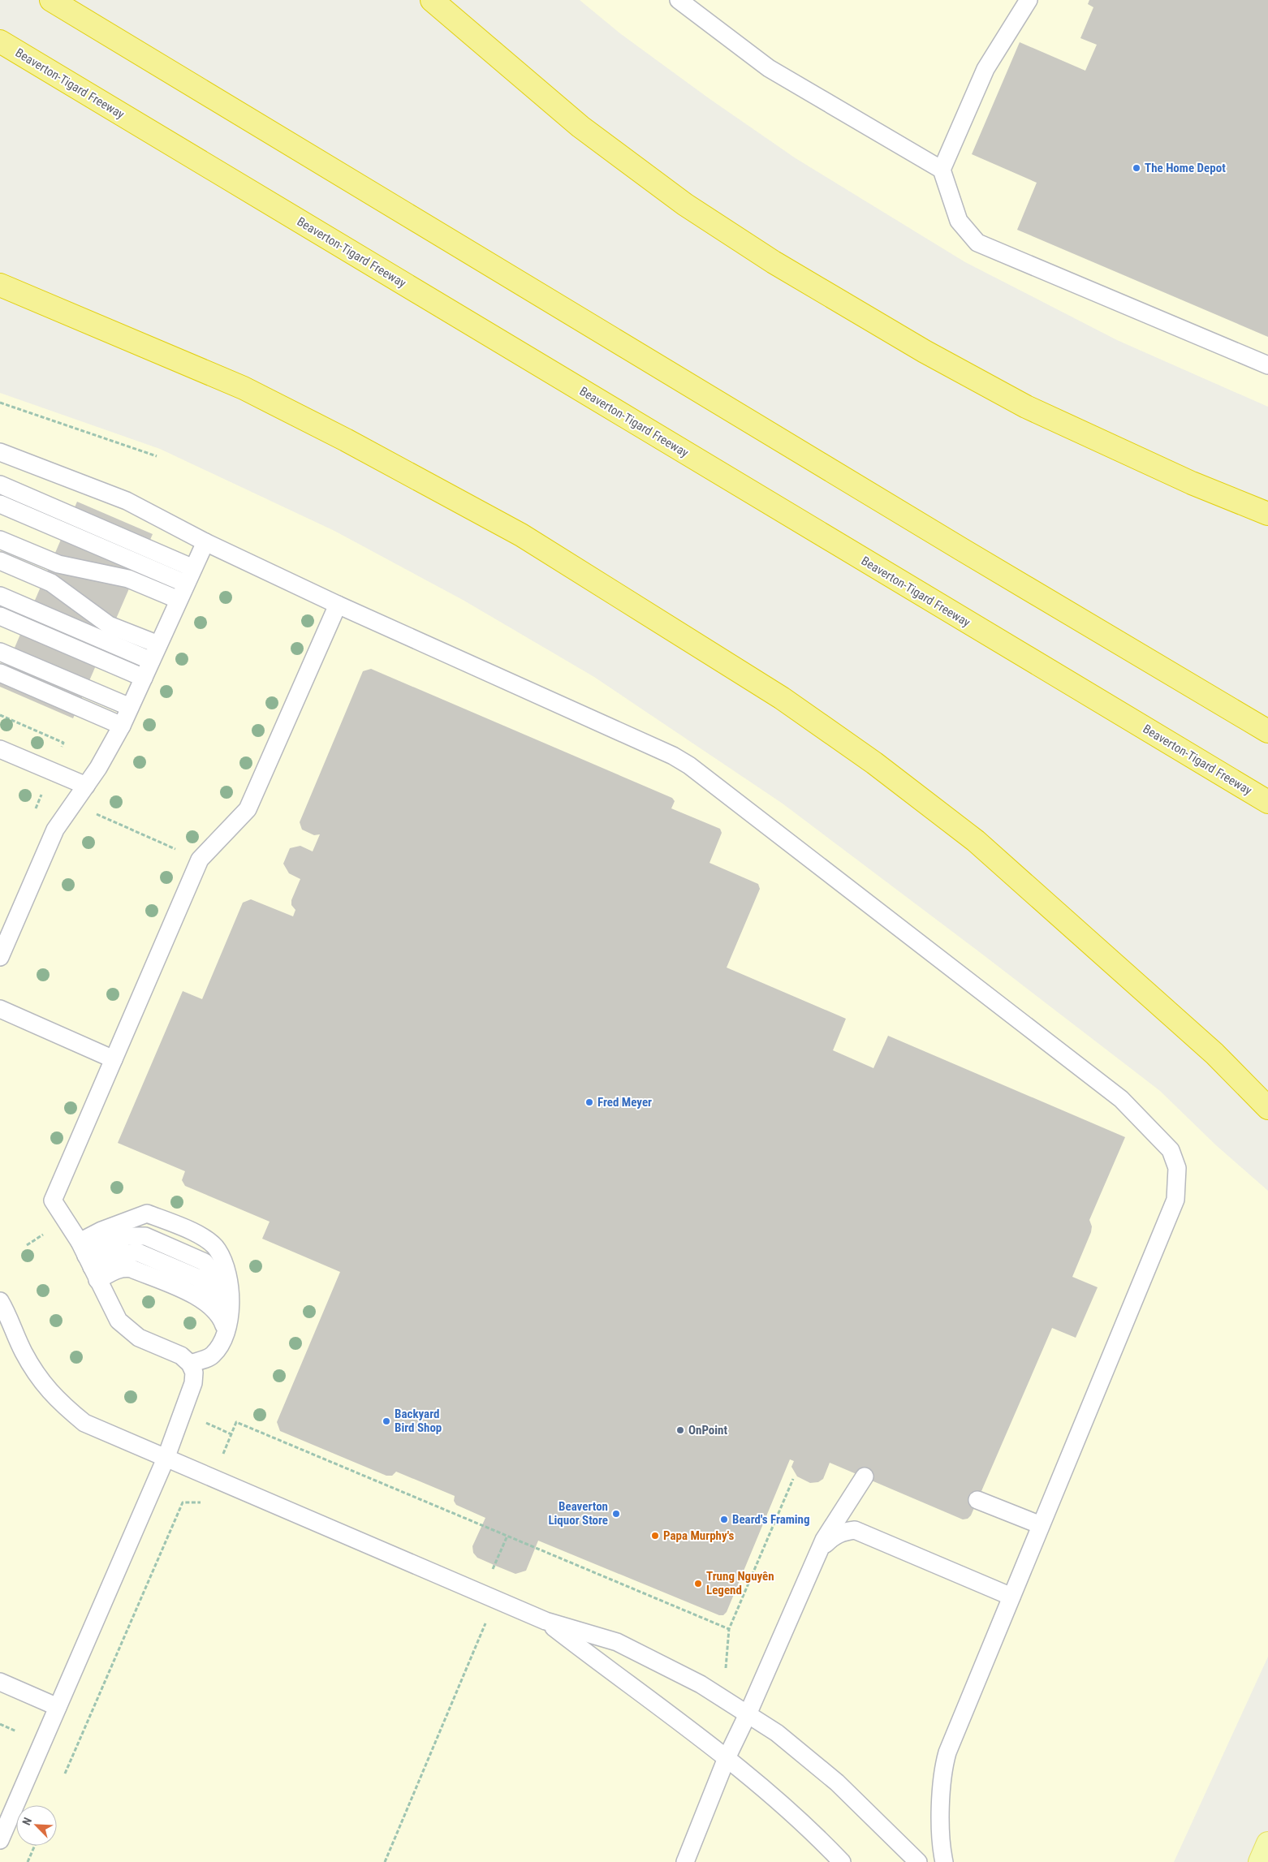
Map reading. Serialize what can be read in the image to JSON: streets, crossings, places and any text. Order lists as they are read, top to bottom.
{
  "streets": {
    "highway": ["Beaverton-Tigard Freeway"]
  },
  "places": [
    "The Home Depot",
    "Fred Meyer",
    "Backyard Bird Shop",
    "OnPoint",
    "Beaverton Liquor Store",
    "Beard's Framing",
    "Papa Murphy's",
    "Trung Nguyên Legend"
  ],
  "north": "top left"
}
